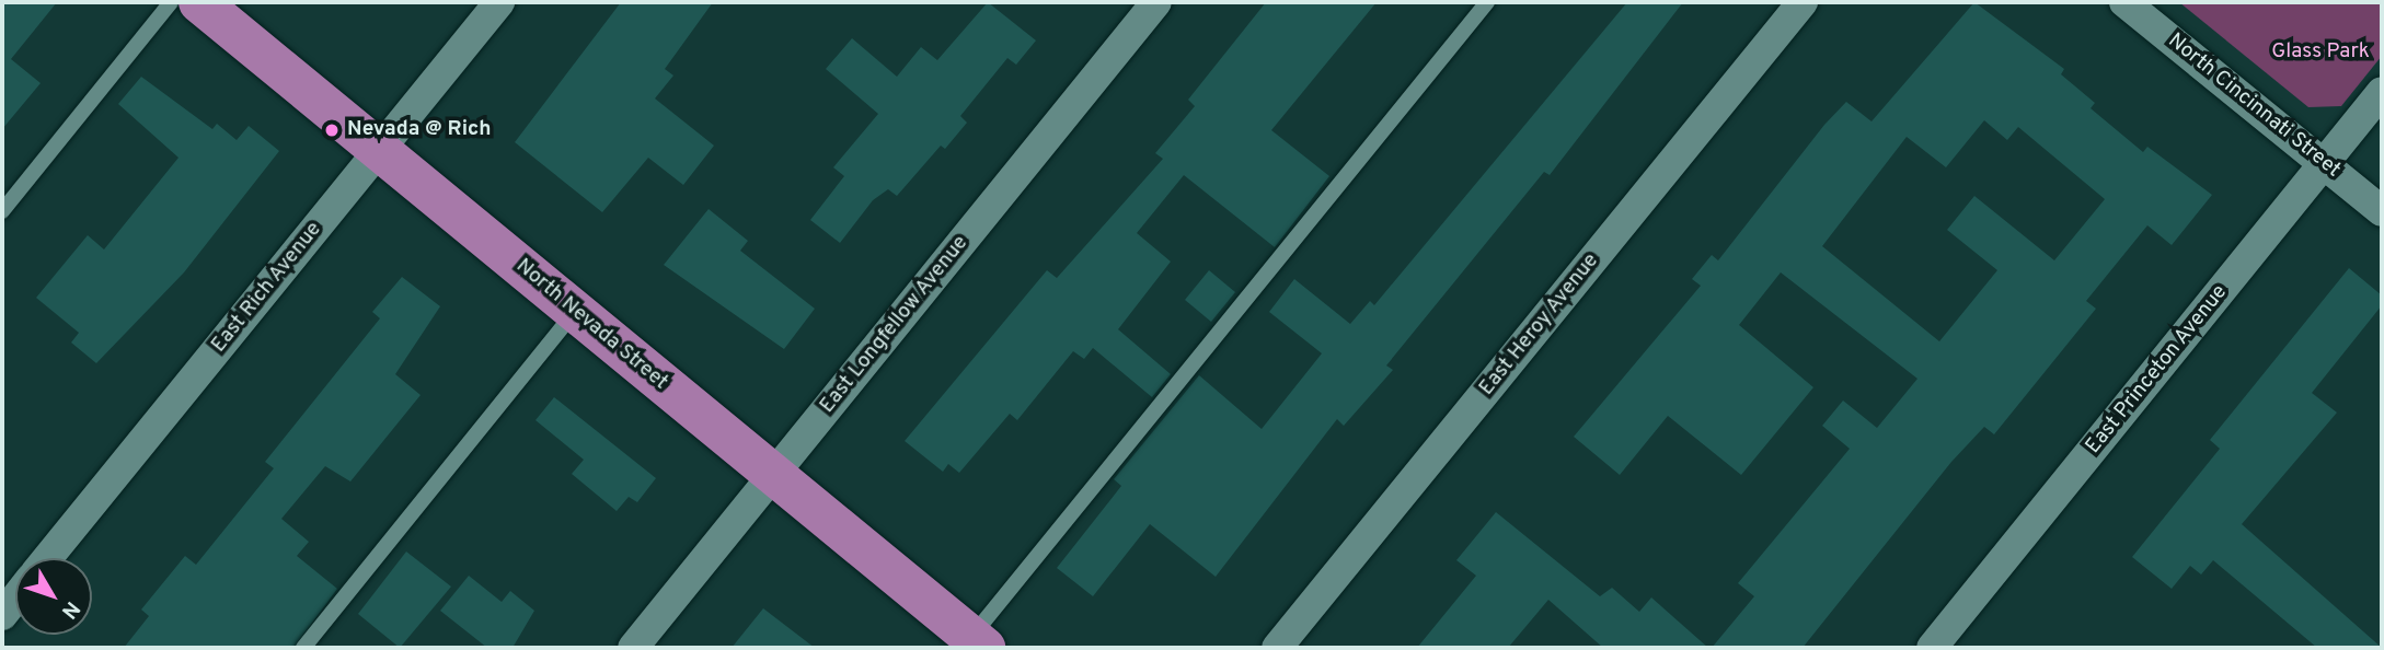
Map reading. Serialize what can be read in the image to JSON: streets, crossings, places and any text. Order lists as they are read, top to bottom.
{
  "streets": {
    "main road": ["North Nevada Street"],
    "street": [
      "North Cincinnati Street",
      "East Rich Avenue",
      "East Longfellow Avenue",
      "East Heroy Avenue",
      "East Princeton Avenue"
    ]
  },
  "crossings": [
    ["North Cincinnati Street", "East Princeton Avenue"],
    ["East Rich Avenue", "North Nevada Street"],
    ["North Nevada Street", "East Longfellow Avenue"]
  ],
  "parks": ["Glass Park"],
  "places": ["Nevada @ Rich"],
  "north": "bottom right"
}
